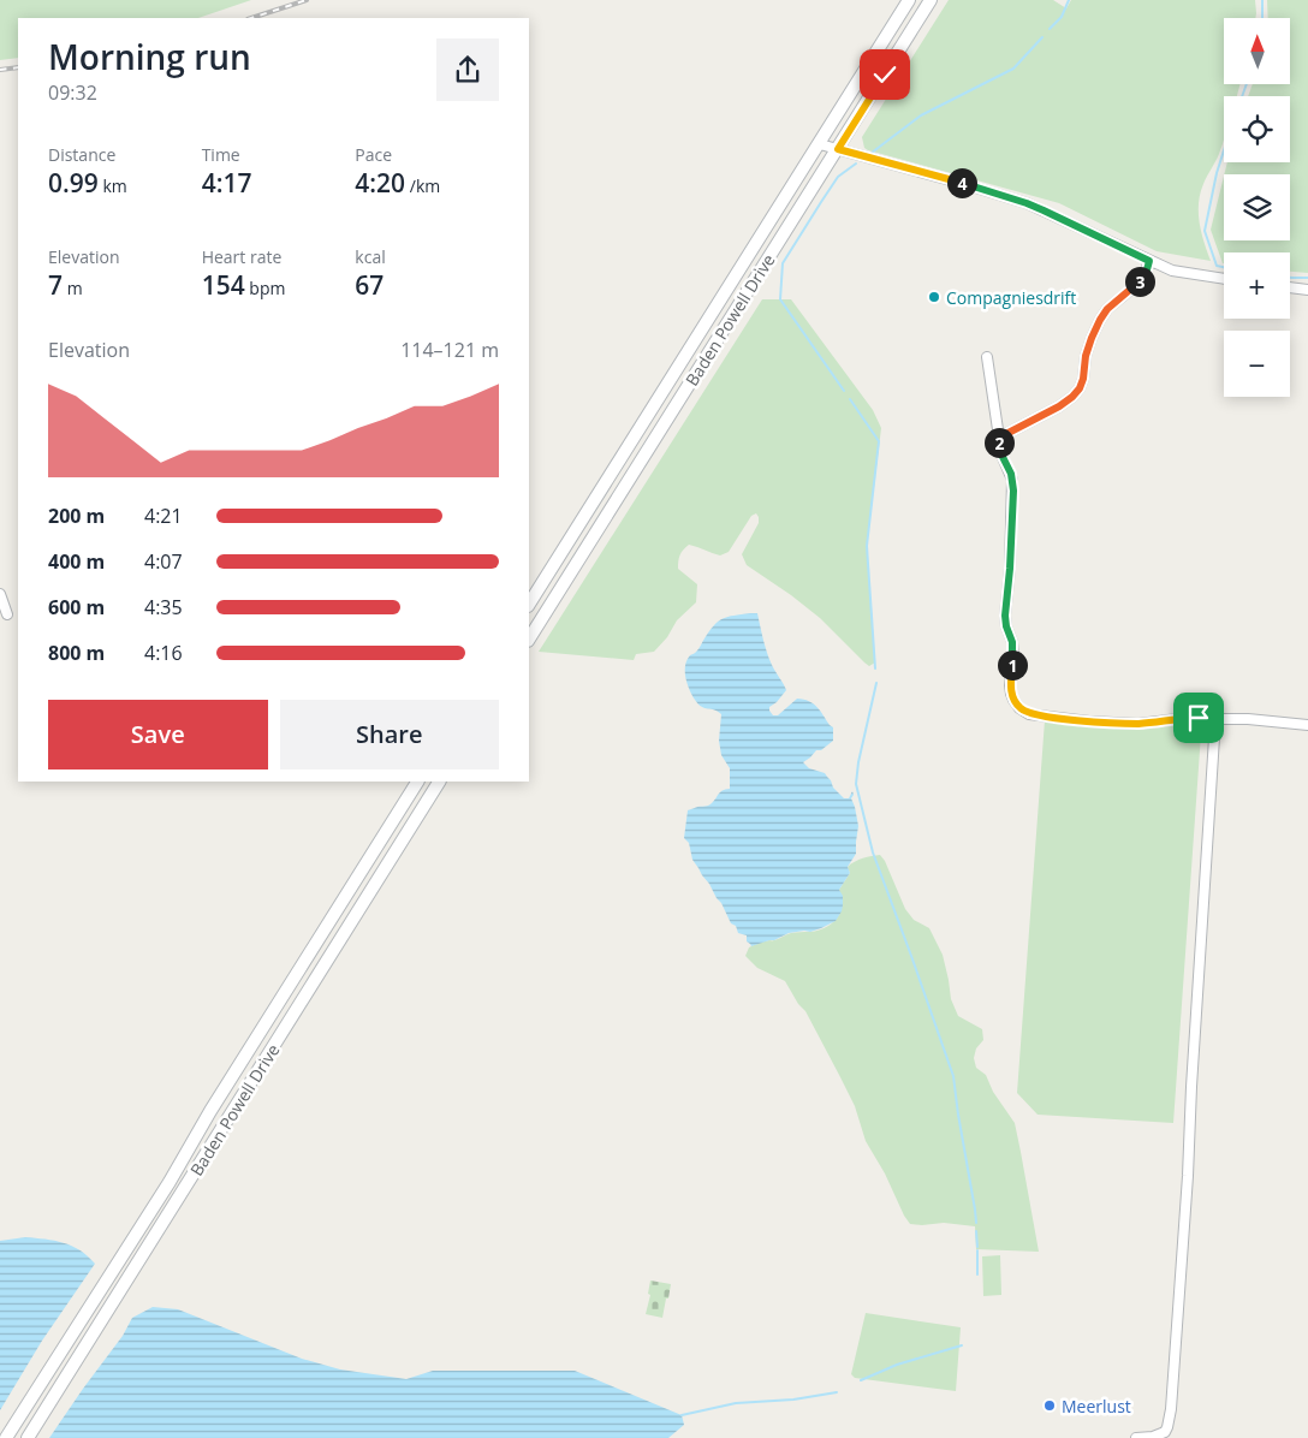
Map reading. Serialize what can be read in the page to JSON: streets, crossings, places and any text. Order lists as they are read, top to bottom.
{
  "streets": {
    "main road": ["Baden Powell Drive"]
  },
  "places": ["Compagniesdrift", "Meerlust"],
  "north": "top",
  "page": {
    "map_buttons": ["+", "−"],
    "heading": ["Morning run", "09:32"],
    "stats": [
      ["Distance", "0.99 km"],
      ["Time", "4:17"],
      ["Pace", "4:20 /km"],
      ["Elevation", "7 m"],
      ["Heart rate", "154 bpm"],
      ["kcal", "67"]
    ],
    "pins": [
      "4",
      "3",
      "2",
      "1"
    ],
    "chart": ["Elevation", "114–121 m"],
    "list": [
      {
        "name": "200 m",
        "note": "4:21"
      },
      {
        "name": "400 m",
        "note": "4:07"
      },
      {
        "name": "600 m",
        "note": "4:35"
      },
      {
        "name": "800 m",
        "note": "4:16"
      }
    ],
    "buttons": ["Save", "Share"]
  }
}
